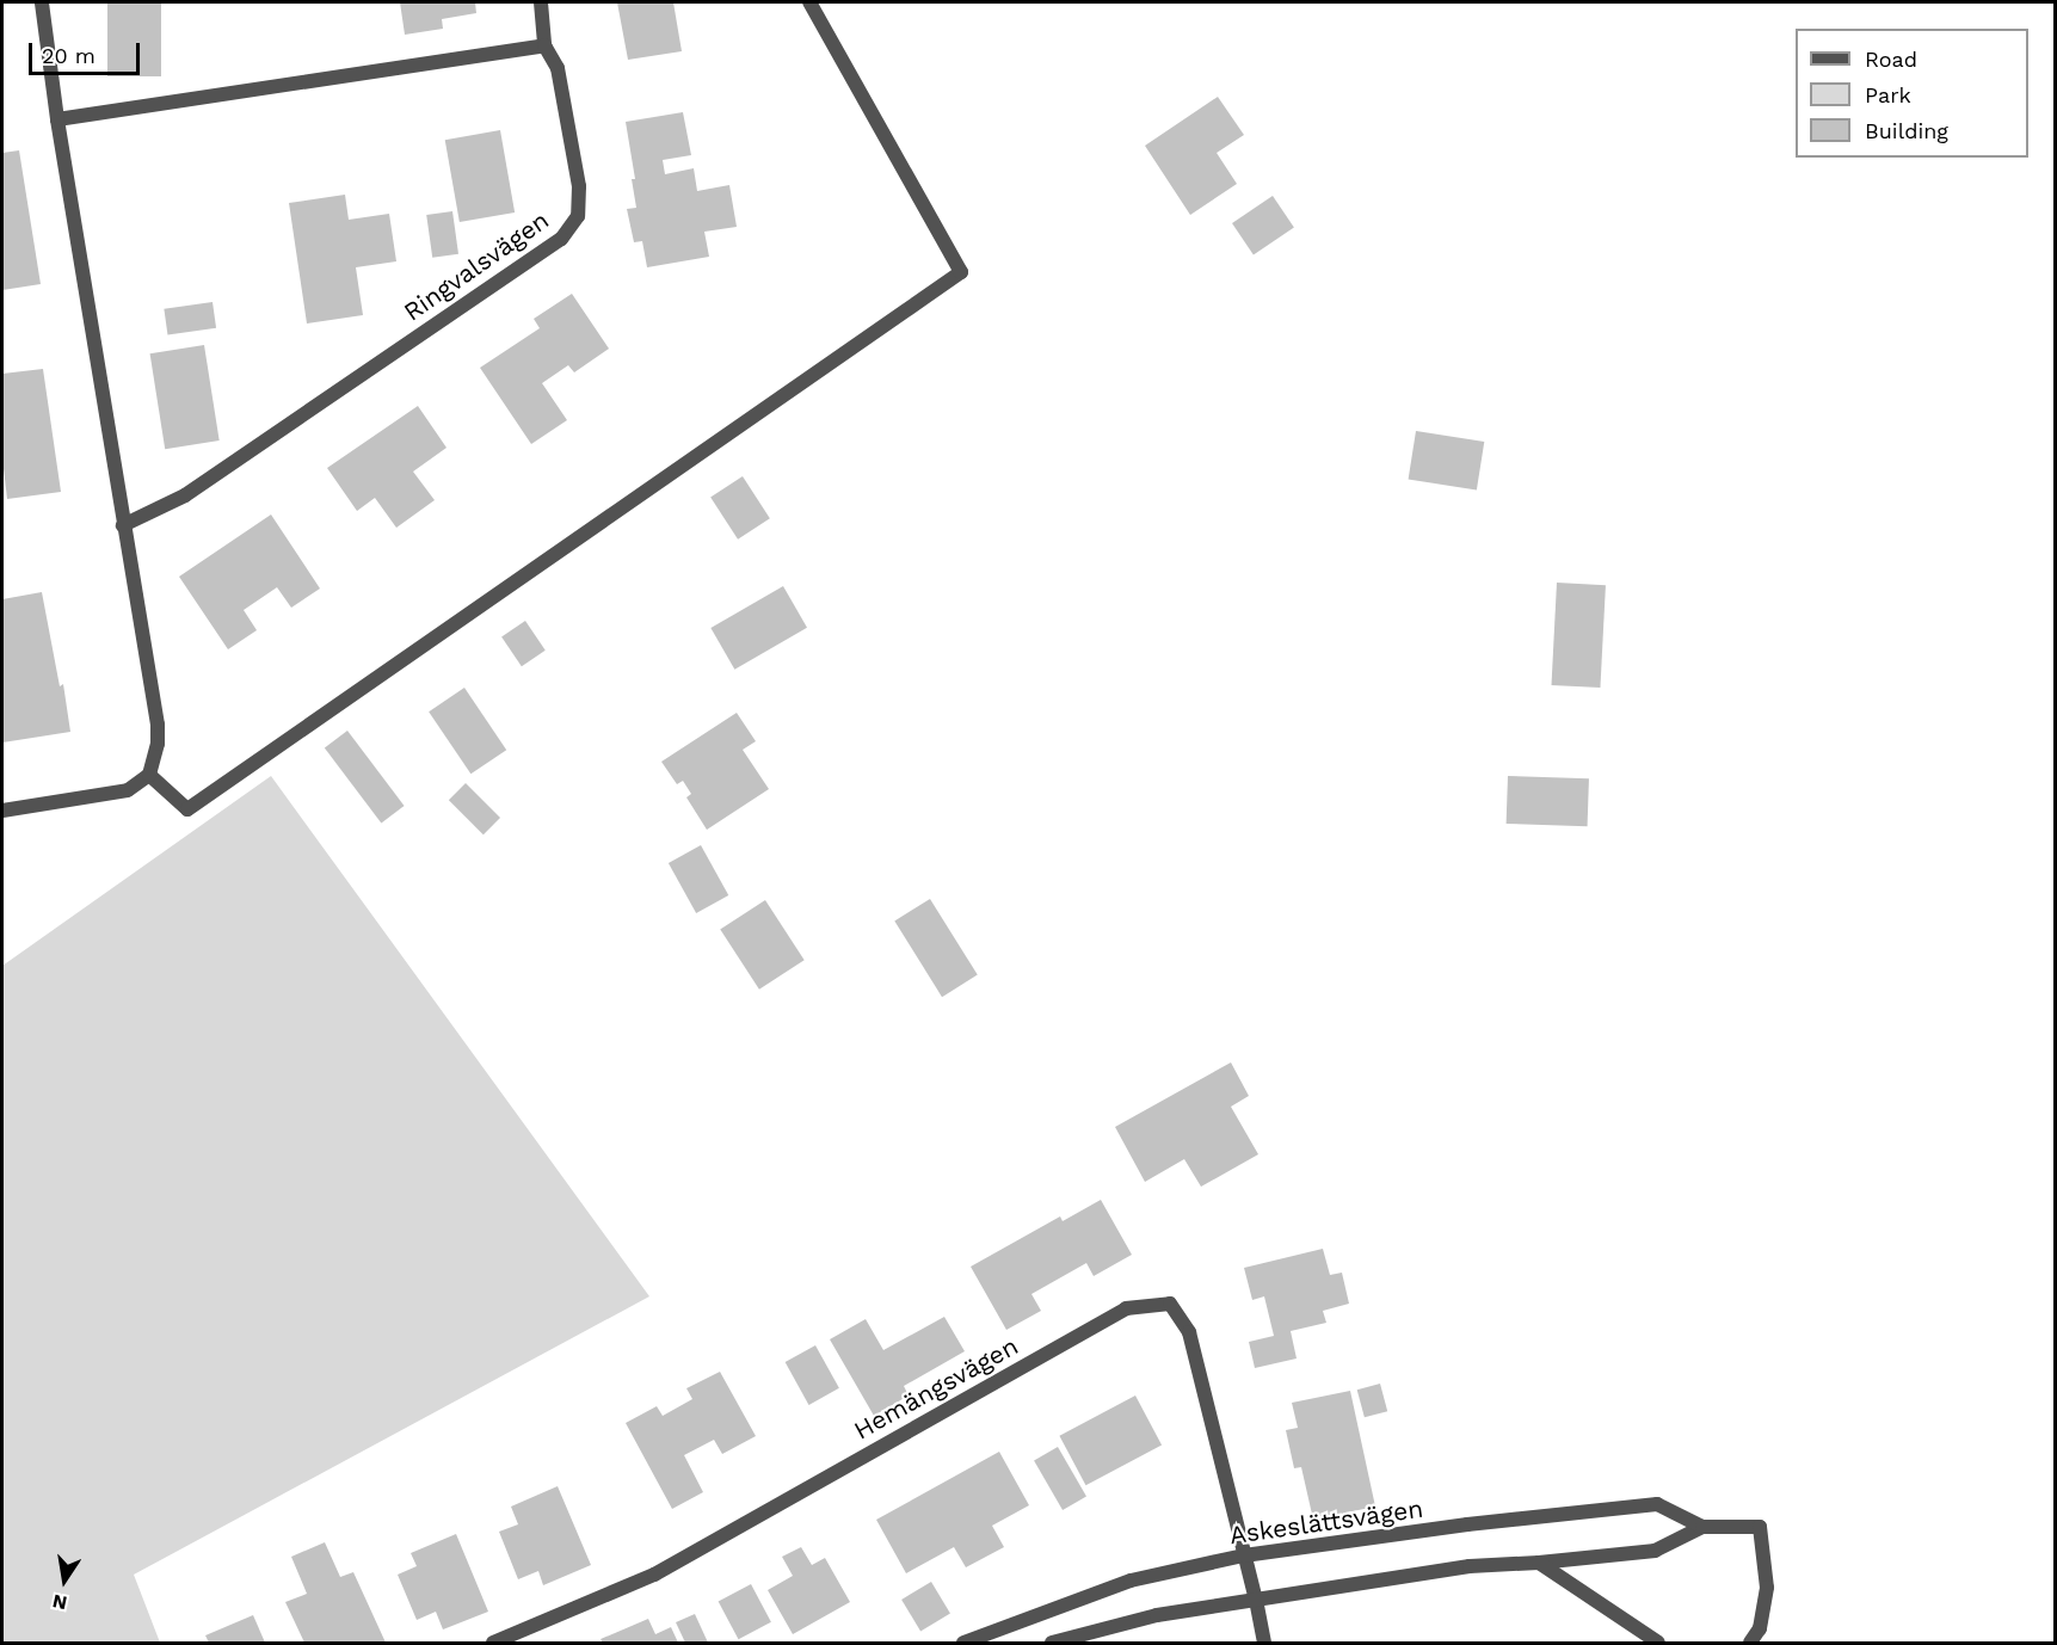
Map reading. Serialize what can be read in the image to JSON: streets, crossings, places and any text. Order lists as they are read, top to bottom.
{
  "streets": {
    "street": ["Ringvalsvägen", "Hemängsvägen", "Askeslättsvägen"]
  },
  "crossings": [
    ["Hemängsvägen", "Askeslättsvägen"]
  ],
  "legend": ["Road", "Park", "Building"],
  "scale_bar": "20 m",
  "north": "bottom"
}
